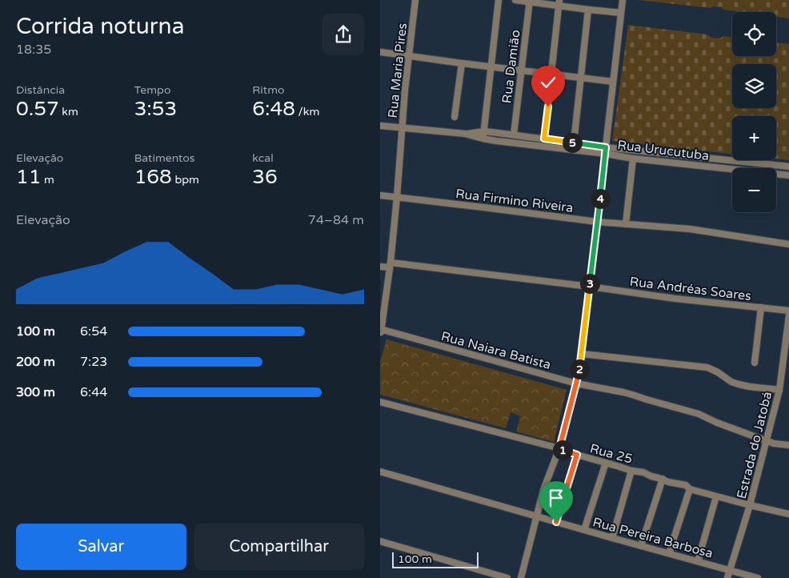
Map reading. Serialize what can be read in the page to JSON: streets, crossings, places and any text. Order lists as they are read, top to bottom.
{
  "streets": {
    "street": [
      "Rua Damião",
      "Rua Maria Pires",
      "Rua Urucutuba",
      "Rua Firmino Riveira",
      "Rua Andréas Soares",
      "Rua Naiara Batista",
      "Estrada do Jatobá",
      "Rua 25",
      "Rua Pereira Barbosa"
    ]
  },
  "crossings": [
    ["Rua Damião", "Rua Urucutuba"],
    ["Rua Maria Pires", "Rua Urucutuba"],
    ["Rua Maria Pires", "Rua Firmino Riveira"],
    ["Rua Maria Pires", "Rua Andréas Soares"],
    ["Rua Maria Pires", "Rua Naiara Batista"],
    ["Rua Naiara Batista", "Estrada do Jatobá"],
    ["Estrada do Jatobá", "Rua 25"],
    ["Estrada do Jatobá", "Rua Pereira Barbosa"]
  ],
  "scale_bar": "100 m",
  "page": {
    "heading": ["Corrida noturna", "18:35"],
    "map_buttons": ["+", "−"],
    "stats": [
      ["Distância", "0.57 km"],
      ["Tempo", "3:53"],
      ["Ritmo", "6:48 /km"],
      ["Elevação", "11 m"],
      ["Batimentos", "168 bpm"],
      ["kcal", "36"]
    ],
    "pins": [
      "5",
      "4",
      "3",
      "2",
      "1"
    ],
    "chart": ["Elevação", "74–84 m"],
    "list": [
      {
        "name": "100 m",
        "note": "6:54"
      },
      {
        "name": "200 m",
        "note": "7:23"
      },
      {
        "name": "300 m",
        "note": "6:44"
      }
    ],
    "buttons": ["Salvar", "Compartilhar"],
    "scale": "100 m"
  }
}
